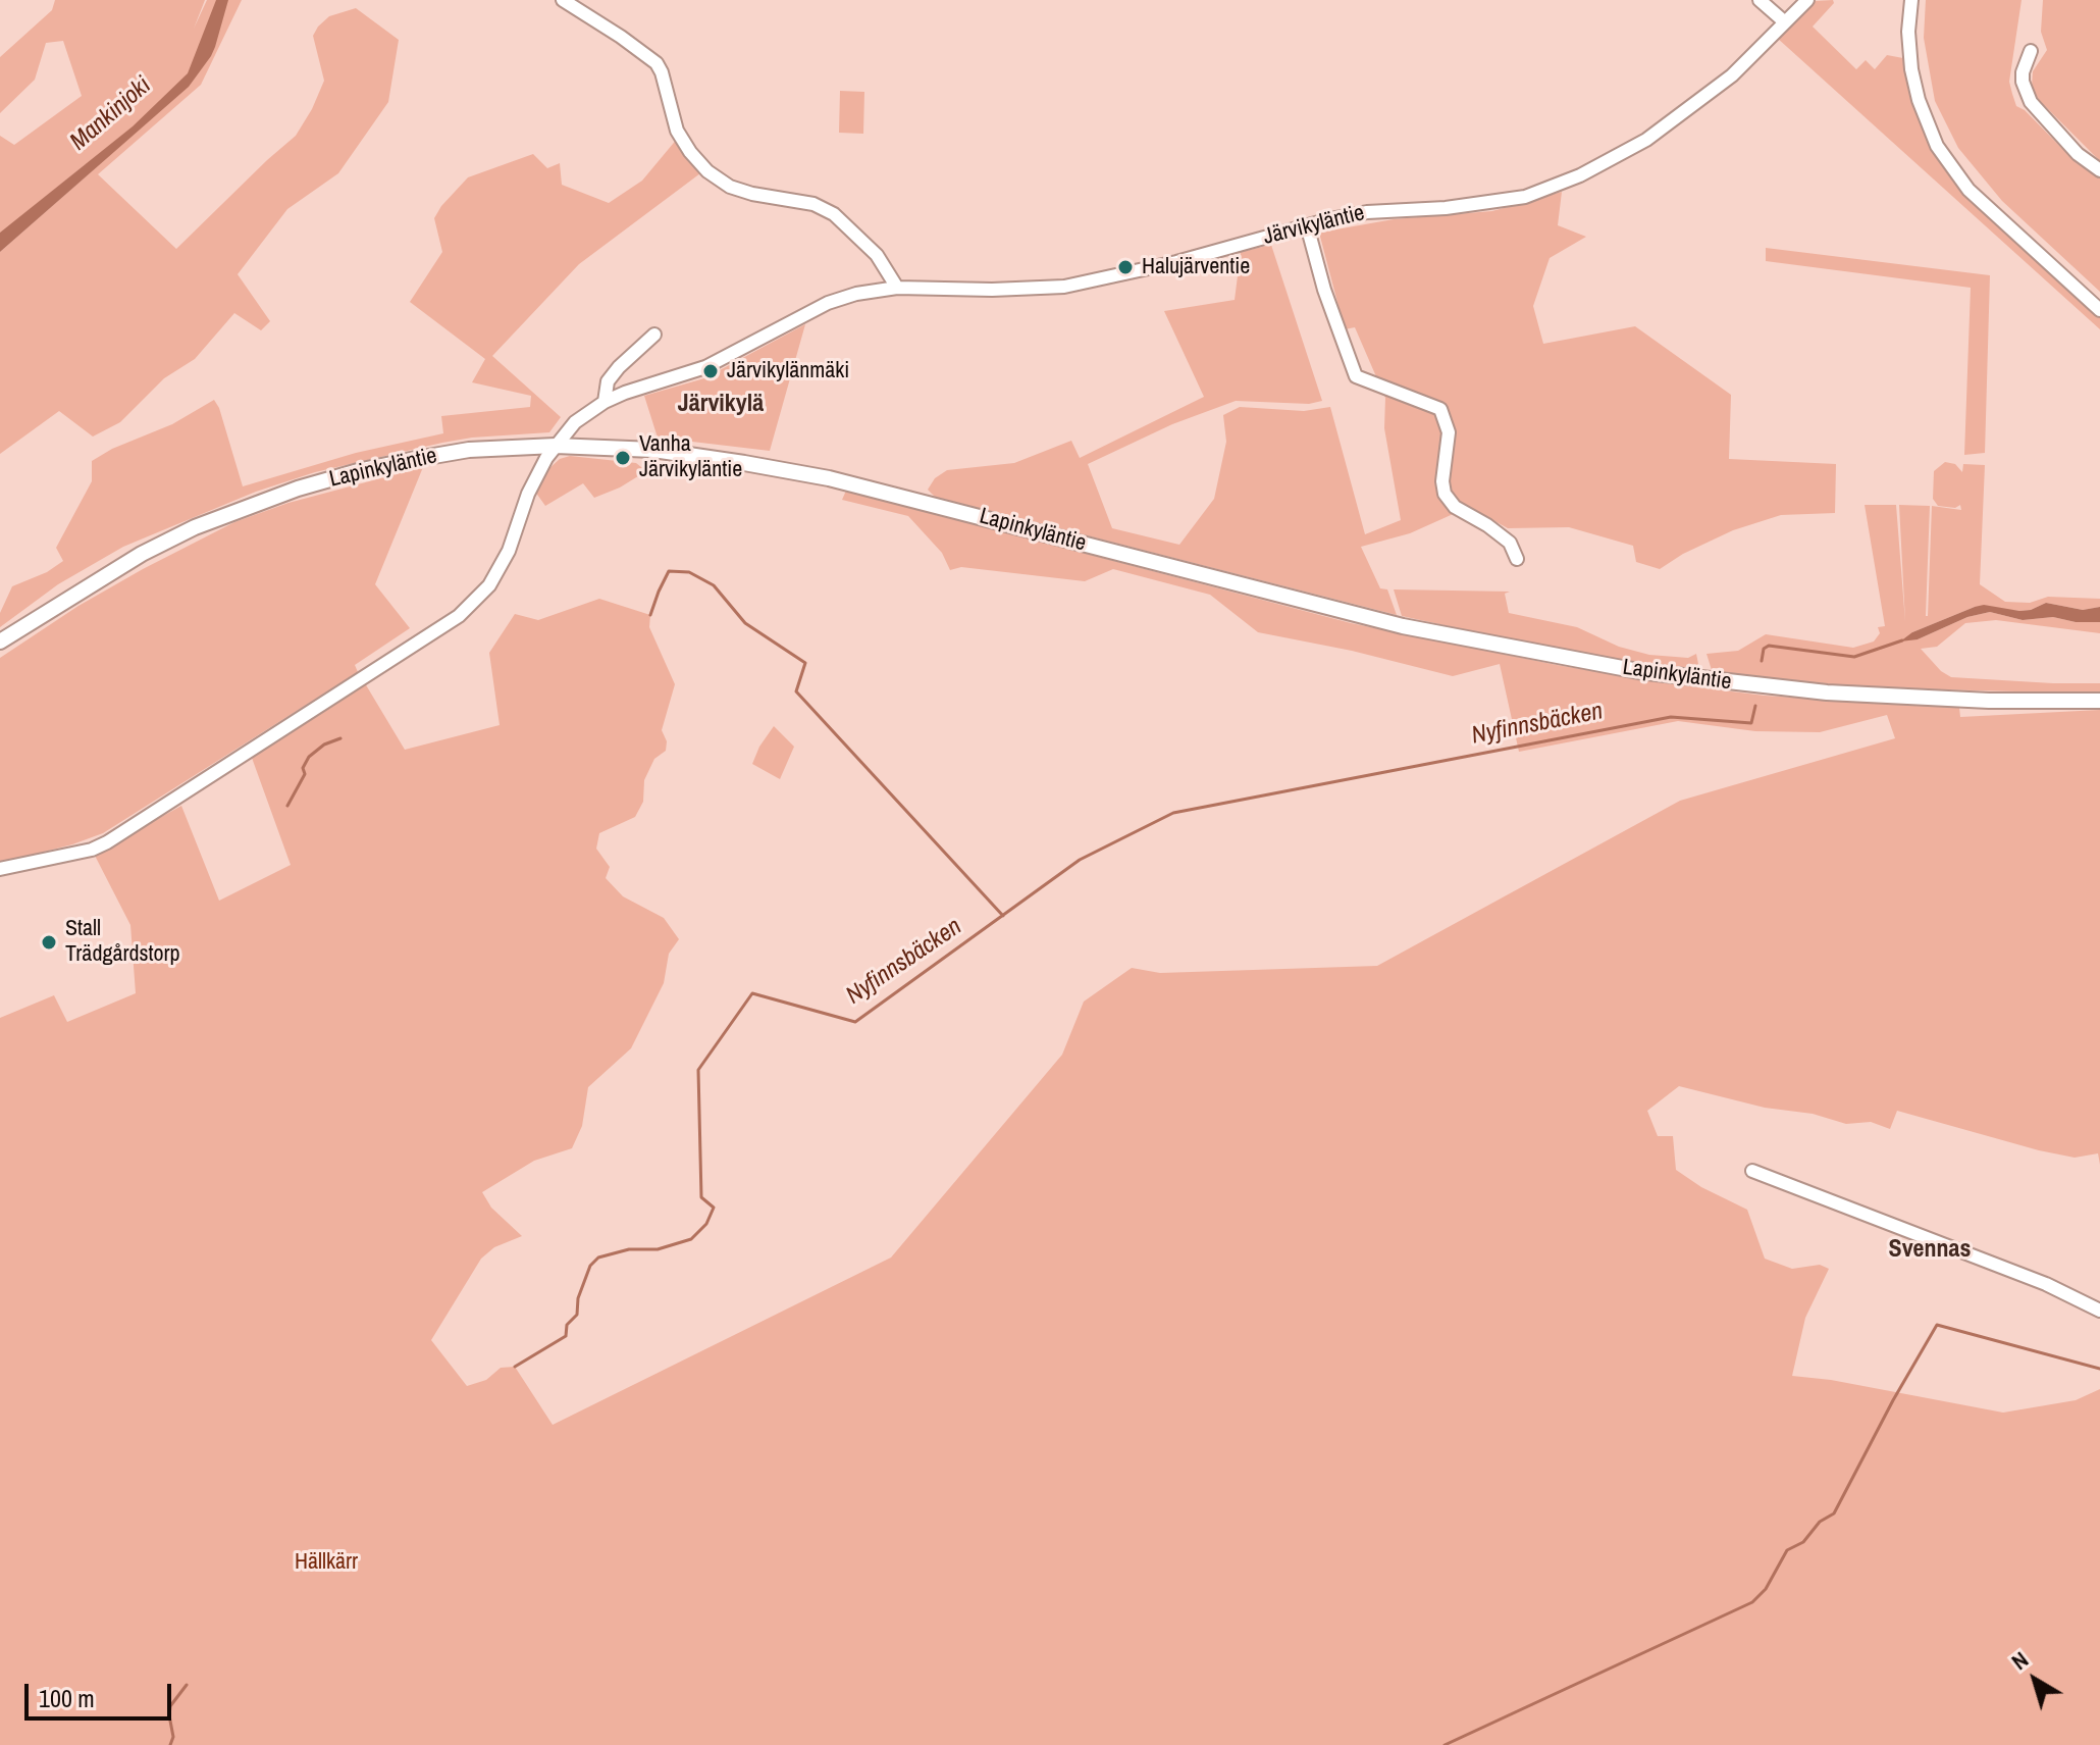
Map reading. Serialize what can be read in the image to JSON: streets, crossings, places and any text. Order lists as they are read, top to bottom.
{
  "streets": {
    "main road": ["Lapinkyläntie"],
    "street": ["Järvikyläntie"]
  },
  "crossings": [
    ["Järvikyläntie", "Lapinkyläntie"]
  ],
  "districts": ["Järvikylä", "Svennas"],
  "water": ["Mankinjoki", "Nyfinnsbäcken"],
  "parks": ["Hällkärr"],
  "places": [
    "Halujärventie",
    "Järvikylänmäki",
    "Vanha Järvikyläntie",
    "Stall Trädgårdstorp"
  ],
  "scale_bar": "100 m",
  "north": "top left"
}
